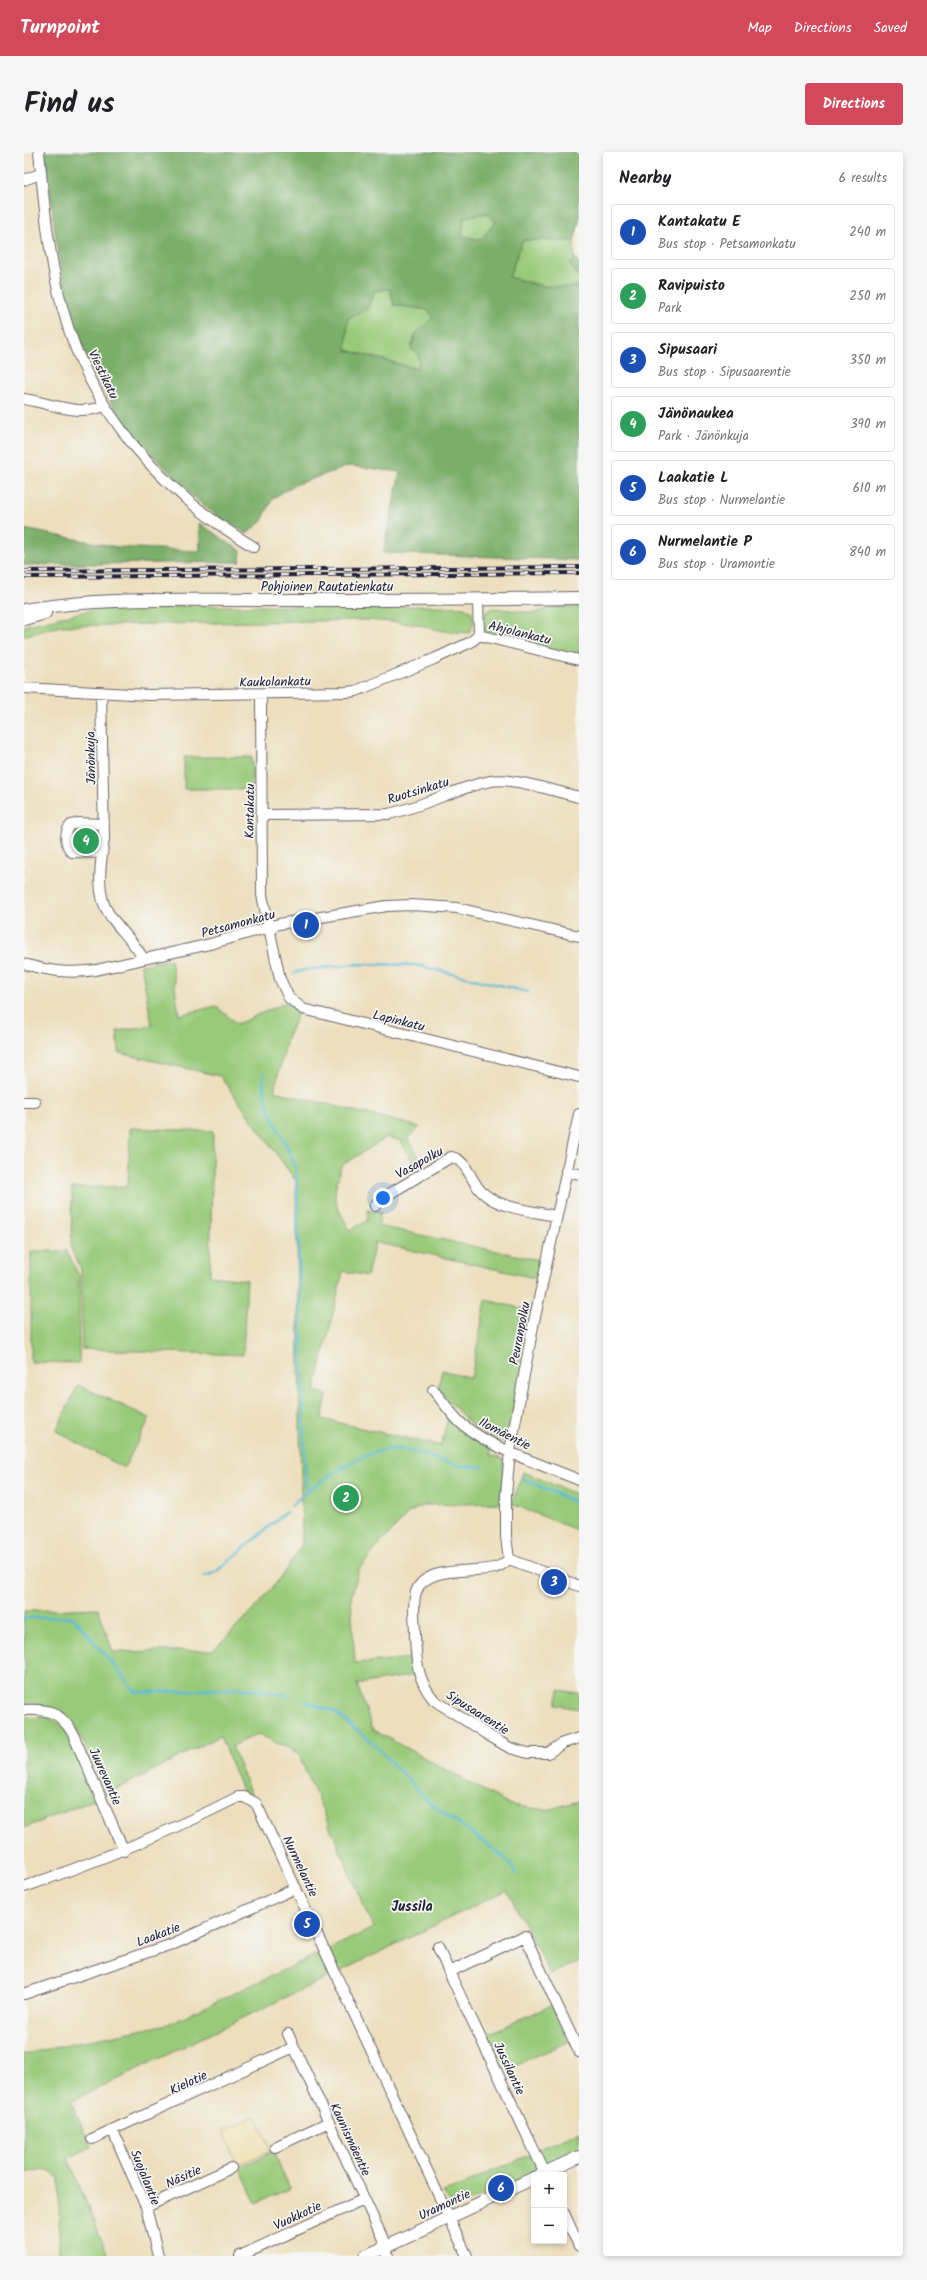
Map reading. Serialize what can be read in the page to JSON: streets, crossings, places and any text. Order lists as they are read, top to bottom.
{
  "streets": {
    "street": [
      "Viestikatu",
      "Pohjoinen Rautatienkatu",
      "Ahjolankatu",
      "Kaukolankatu",
      "Jänönkuja",
      "Ruotsinkatu",
      "Kantakatu",
      "Petsamonkatu",
      "Lapinkatu",
      "Vasapolku",
      "Peuranpolku",
      "Ilomäentie",
      "Sipusaarentie",
      "Juurevantie",
      "Nurmelantie",
      "Laakatie",
      "Jussilantie",
      "Kielotie",
      "Kaunismäentie",
      "Näsitie",
      "Suojalantie",
      "Uramontie",
      "Vuokkotie"
    ]
  },
  "crossings": [
    ["Ahjolankatu", "Kaukolankatu"],
    ["Kaukolankatu", "Jänönkuja"],
    ["Kaukolankatu", "Kantakatu"],
    ["Jänönkuja", "Petsamonkatu"],
    ["Ruotsinkatu", "Kantakatu"],
    ["Kantakatu", "Petsamonkatu"],
    ["Kantakatu", "Lapinkatu"],
    ["Petsamonkatu", "Lapinkatu"],
    ["Vasapolku", "Peuranpolku"],
    ["Peuranpolku", "Ilomäentie"],
    ["Peuranpolku", "Sipusaarentie"],
    ["Juurevantie", "Nurmelantie"],
    ["Nurmelantie", "Laakatie"],
    ["Nurmelantie", "Uramontie"],
    ["Kielotie", "Kaunismäentie"],
    ["Kielotie", "Suojalantie"],
    ["Kaunismäentie", "Uramontie"],
    ["Kaunismäentie", "Vuokkotie"],
    ["Näsitie", "Suojalantie"]
  ],
  "districts": ["Jussila"],
  "page": {
    "header": "Turnpoint",
    "nav": ["Map", "Directions", "Saved"],
    "title": "Find us",
    "buttons": "Directions",
    "heading": ["Nearby", "6 results"],
    "list": [
      {
        "mark": "1",
        "name": "Kantakatu E",
        "note": "Bus stop · Petsamonkatu",
        "value": "240 m"
      },
      {
        "mark": "2",
        "name": "Ravipuisto",
        "note": "Park",
        "value": "250 m"
      },
      {
        "mark": "3",
        "name": "Sipusaari",
        "note": "Bus stop · Sipusaarentie",
        "value": "350 m"
      },
      {
        "mark": "4",
        "name": "Jänönaukea",
        "note": "Park · Jänönkuja",
        "value": "390 m"
      },
      {
        "mark": "5",
        "name": "Laakatie L",
        "note": "Bus stop · Nurmelantie",
        "value": "610 m"
      },
      {
        "mark": "6",
        "name": "Nurmelantie P",
        "note": "Bus stop · Uramontie",
        "value": "840 m"
      }
    ],
    "pins": [
      "4",
      "1",
      "2",
      "3",
      "5",
      "6"
    ],
    "map_buttons": ["+", "−"]
  }
}
